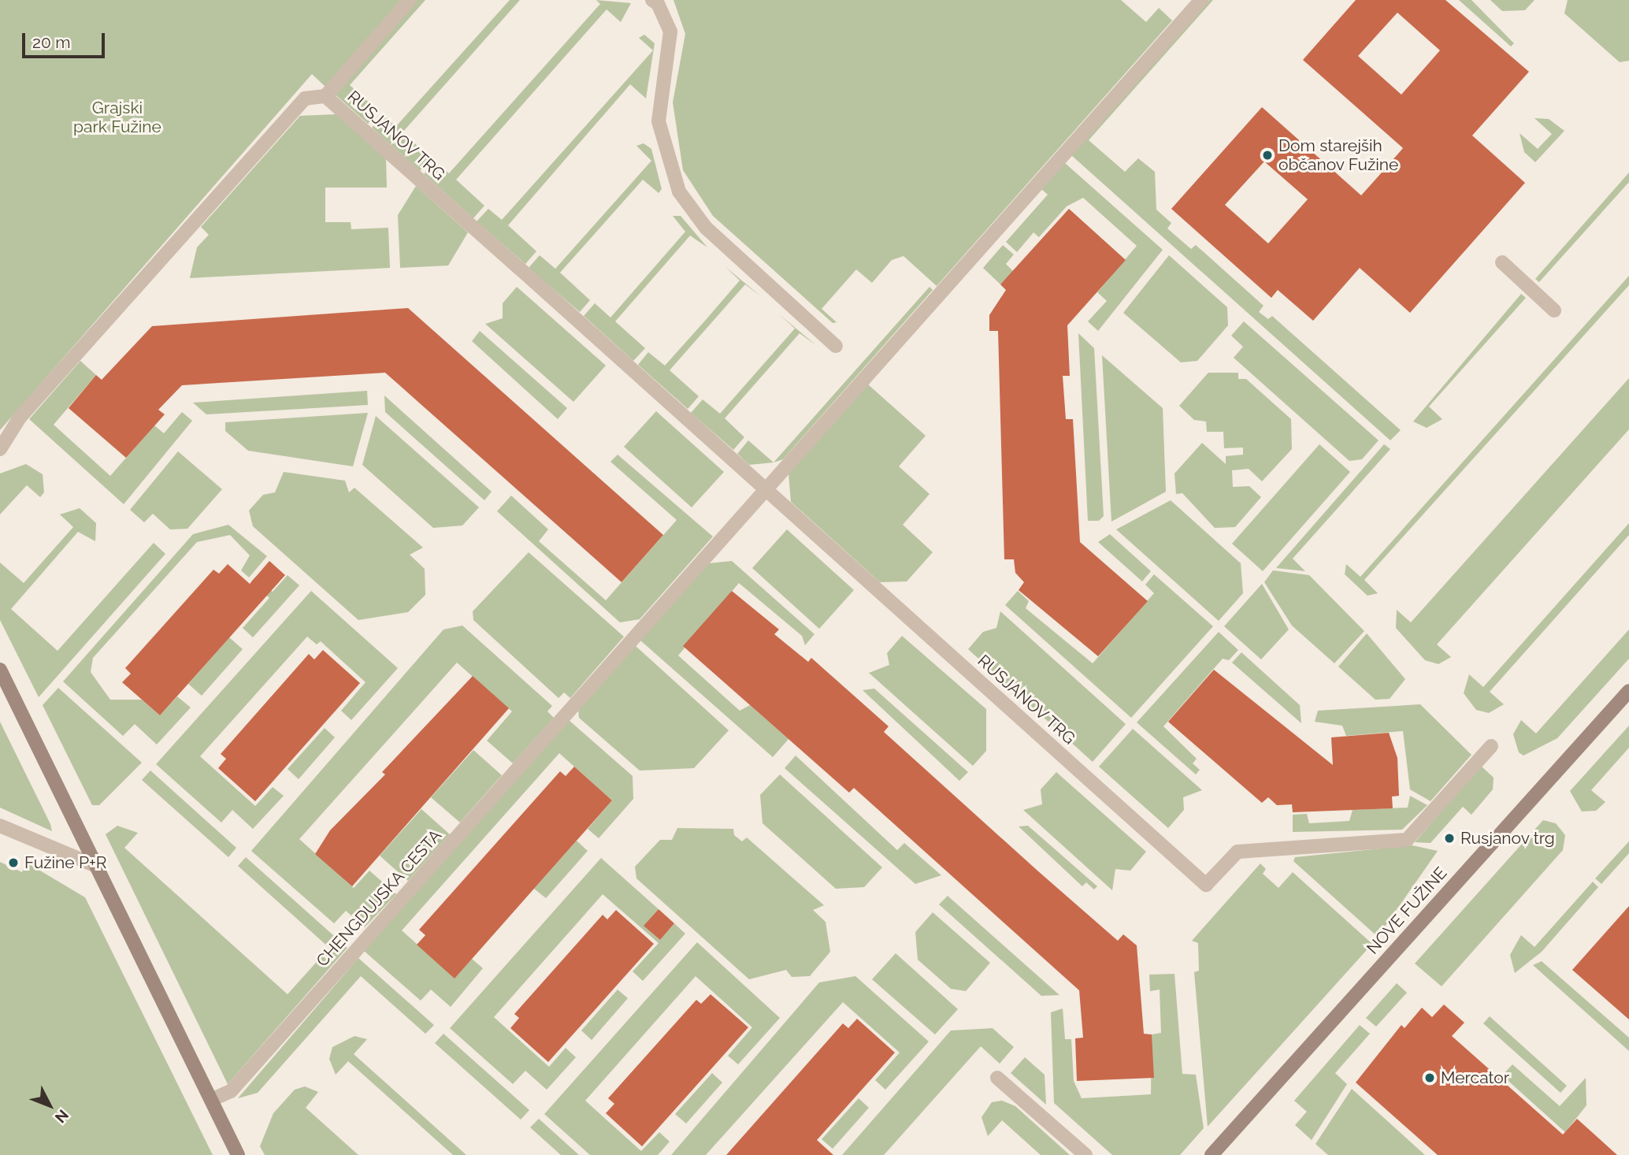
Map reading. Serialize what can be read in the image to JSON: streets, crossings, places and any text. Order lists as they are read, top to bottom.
{
  "streets": {
    "street": ["RUSJANOV TRG", "CHENGDUJSKA CESTA", "NOVE FUŽINE"]
  },
  "crossings": [
    ["RUSJANOV TRG", "CHENGDUJSKA CESTA"]
  ],
  "parks": ["Grajski park Fužine"],
  "places": [
    "Dom starejših občanov Fužine",
    "Rusjanov trg",
    "Fužine P+R",
    "Mercator"
  ],
  "scale_bar": "20 m",
  "north": "bottom right"
}
